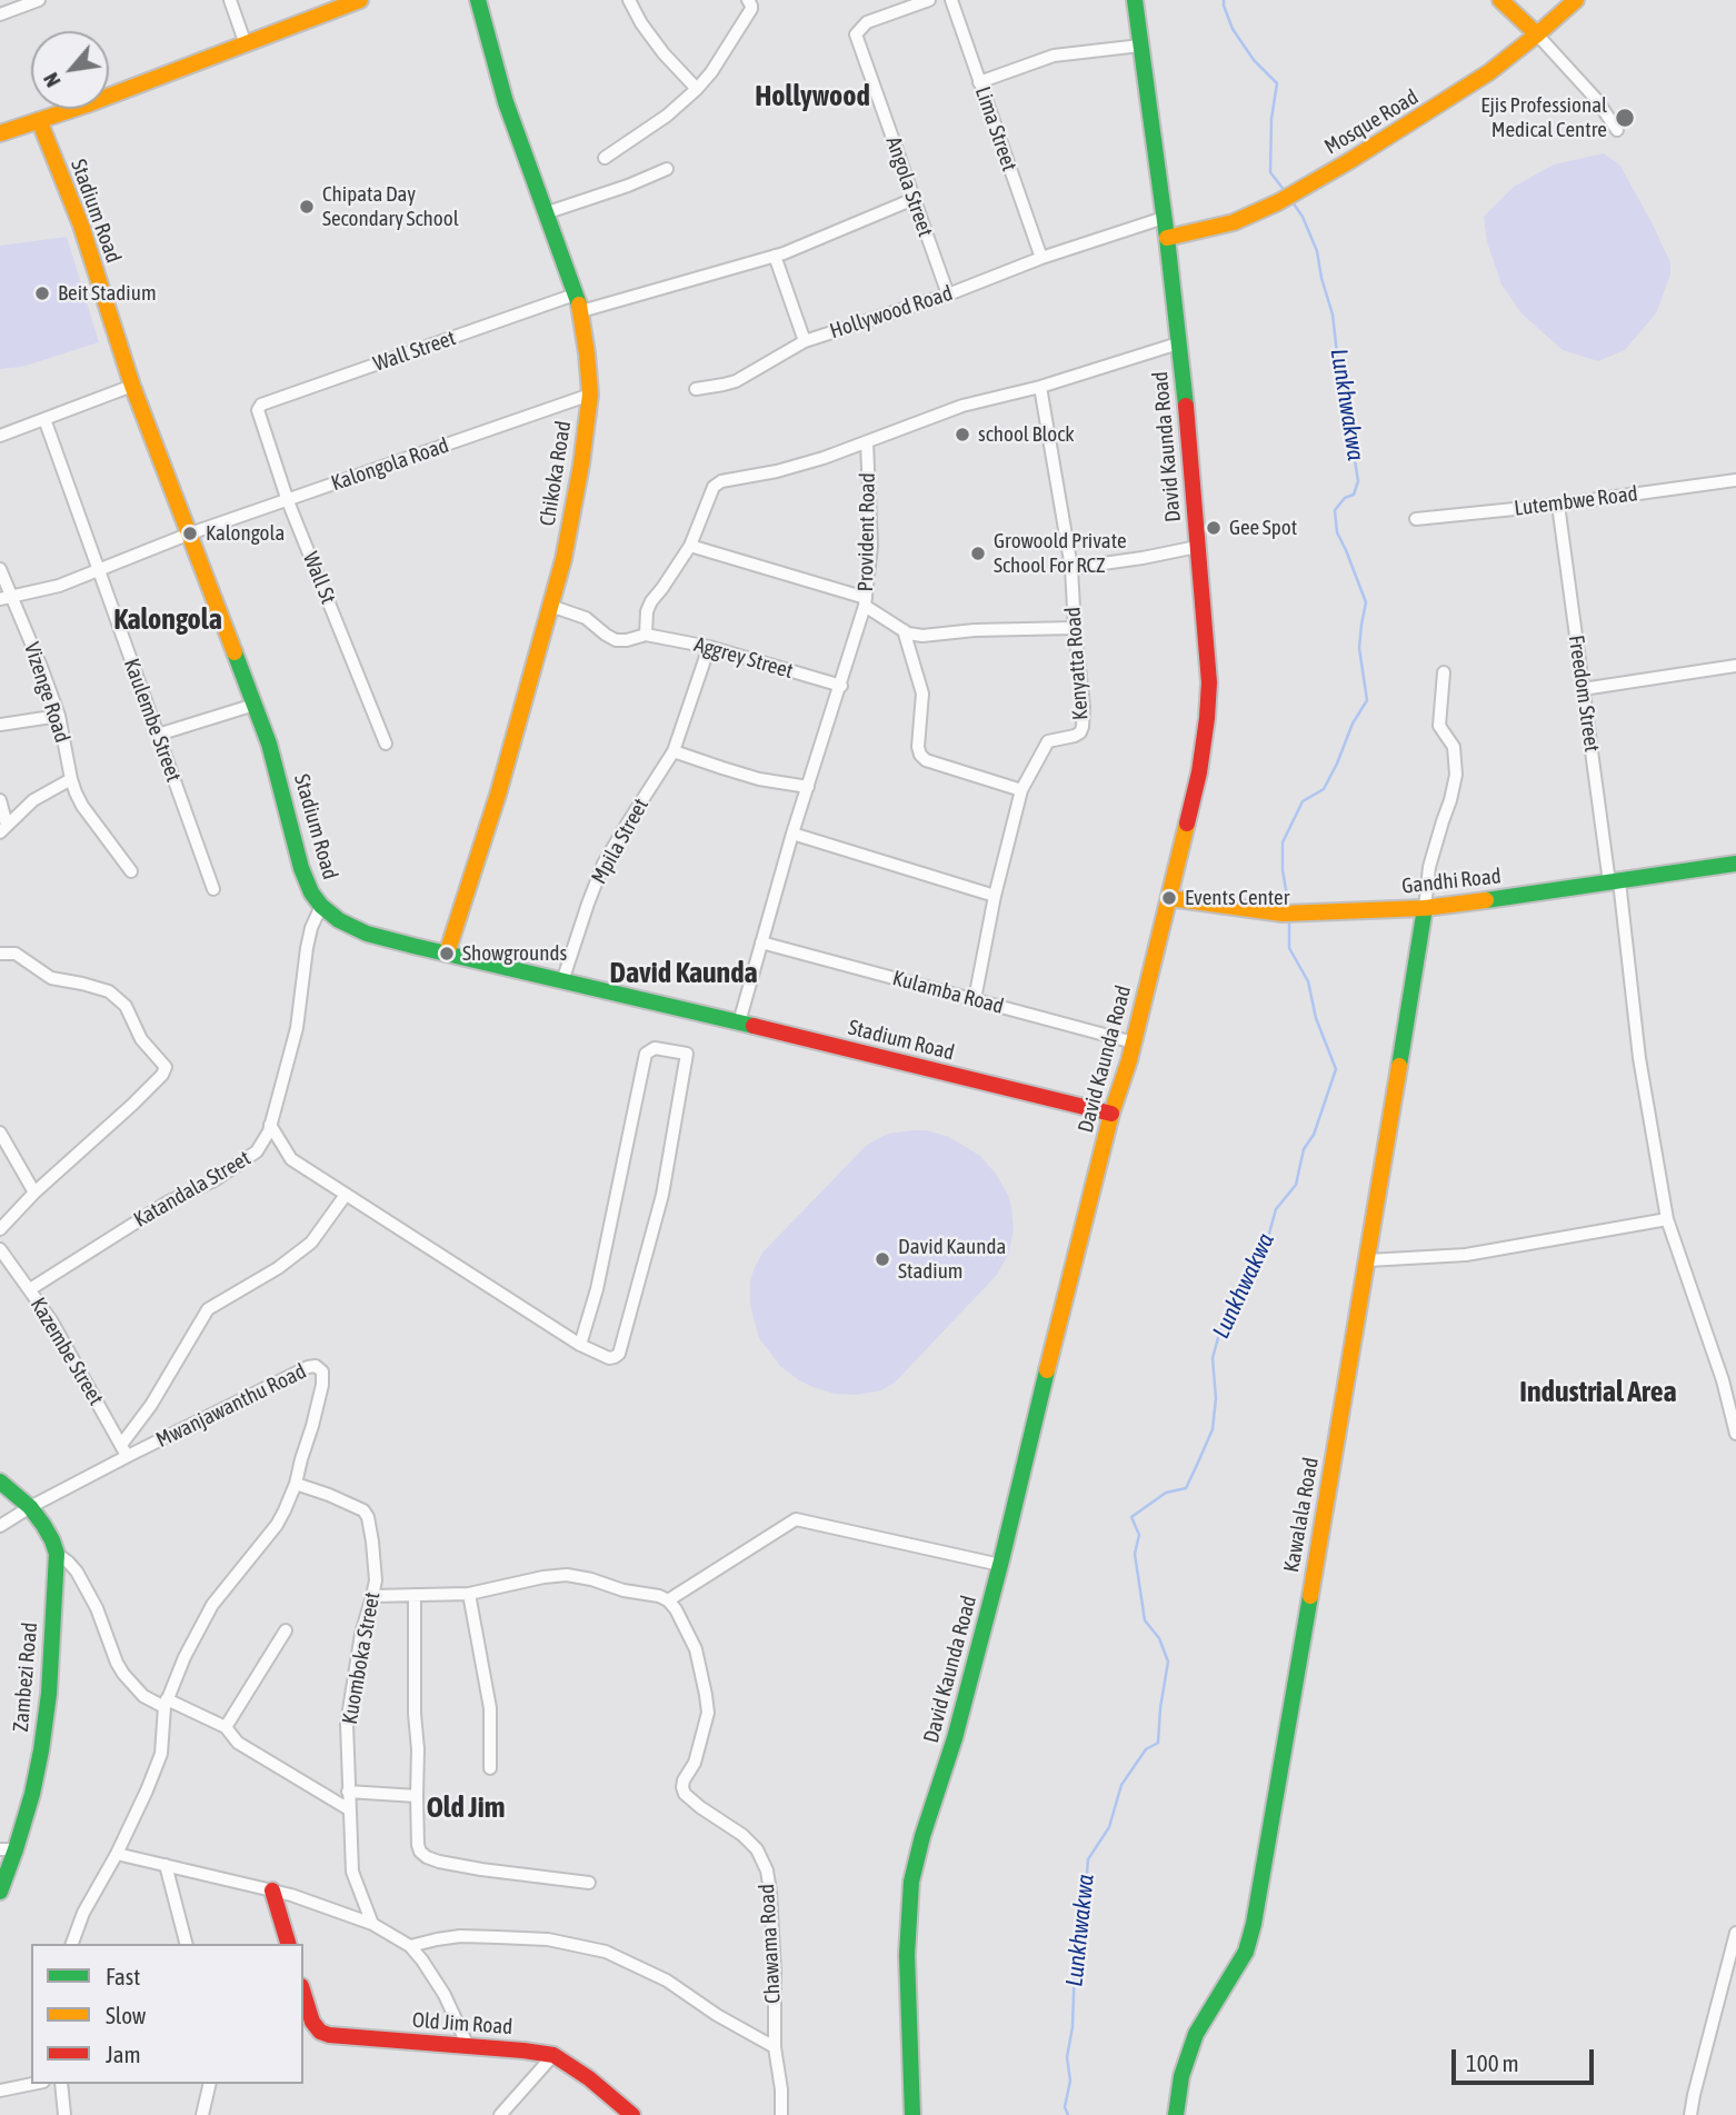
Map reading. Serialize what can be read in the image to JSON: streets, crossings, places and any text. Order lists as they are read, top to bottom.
{
  "streets": {
    "street": [
      "Mosque Road",
      "Lima Street",
      "Angola Street",
      "Stadium Road",
      "Hollywood Road",
      "Wall Street",
      "David Kaunda Road",
      "Kalongola Road",
      "Chikoka Road",
      "Lutembwe Road",
      "Provident Road",
      "Wall St",
      "Aggrey Street",
      "Kenyatta Road",
      "Vizenge Road",
      "Freedom Street",
      "Kaulembe Street",
      "Mpila Street",
      "Gandhi Road",
      "Kulamba Road",
      "Katandala Street",
      "Kazembe Street",
      "Mwanjawanthu Road",
      "Kawalala Road",
      "Kuomboka Street",
      "Zambezi Road",
      "Chawama Road",
      "Old Jim Road"
    ]
  },
  "crossings": [
    ["Mosque Road", "David Kaunda Road"],
    ["Lima Street", "Hollywood Road"],
    ["Angola Street", "Hollywood Road"],
    ["Stadium Road", "David Kaunda Road"],
    ["Stadium Road", "Kalongola Road"],
    ["Stadium Road", "Chikoka Road"],
    ["Stadium Road", "Provident Road"],
    ["Stadium Road", "Mpila Street"],
    ["Stadium Road", "Katandala Street"],
    ["Hollywood Road", "David Kaunda Road"],
    ["Wall Street", "Chikoka Road"],
    ["Wall Street", "Wall St"],
    ["David Kaunda Road", "Provident Road"],
    ["David Kaunda Road", "Gandhi Road"],
    ["David Kaunda Road", "Kulamba Road"],
    ["Kalongola Road", "Chikoka Road"],
    ["Kalongola Road", "Wall St"],
    ["Kalongola Road", "Vizenge Road"],
    ["Kalongola Road", "Kaulembe Street"],
    ["Chikoka Road", "Aggrey Street"],
    ["Lutembwe Road", "Freedom Street"],
    ["Provident Road", "Aggrey Street"],
    ["Provident Road", "Kenyatta Road"],
    ["Provident Road", "Kulamba Road"],
    ["Aggrey Street", "Mpila Street"],
    ["Kenyatta Road", "Kulamba Road"],
    ["Freedom Street", "Gandhi Road"],
    ["Gandhi Road", "Kawalala Road"],
    ["Katandala Street", "Kazembe Street"],
    ["Kazembe Street", "Mwanjawanthu Road"],
    ["Mwanjawanthu Road", "Kuomboka Street"]
  ],
  "districts": [
    "Hollywood",
    "Kalongola",
    "David Kaunda",
    "Industrial Area",
    "Old Jim"
  ],
  "water": ["Lunkhwakwa"],
  "places": [
    "Ejis Professional Medical Centre",
    "Chipata Day Secondary School",
    "Beit Stadium",
    "school Block",
    "Gee Spot",
    "Kalongola",
    "Growoold Private School For RCZ",
    "Events Center",
    "Showgrounds",
    "David Kaunda Stadium"
  ],
  "legend": ["Fast", "Slow", "Jam"],
  "scale_bar": "100 m",
  "north": "bottom left"
}
